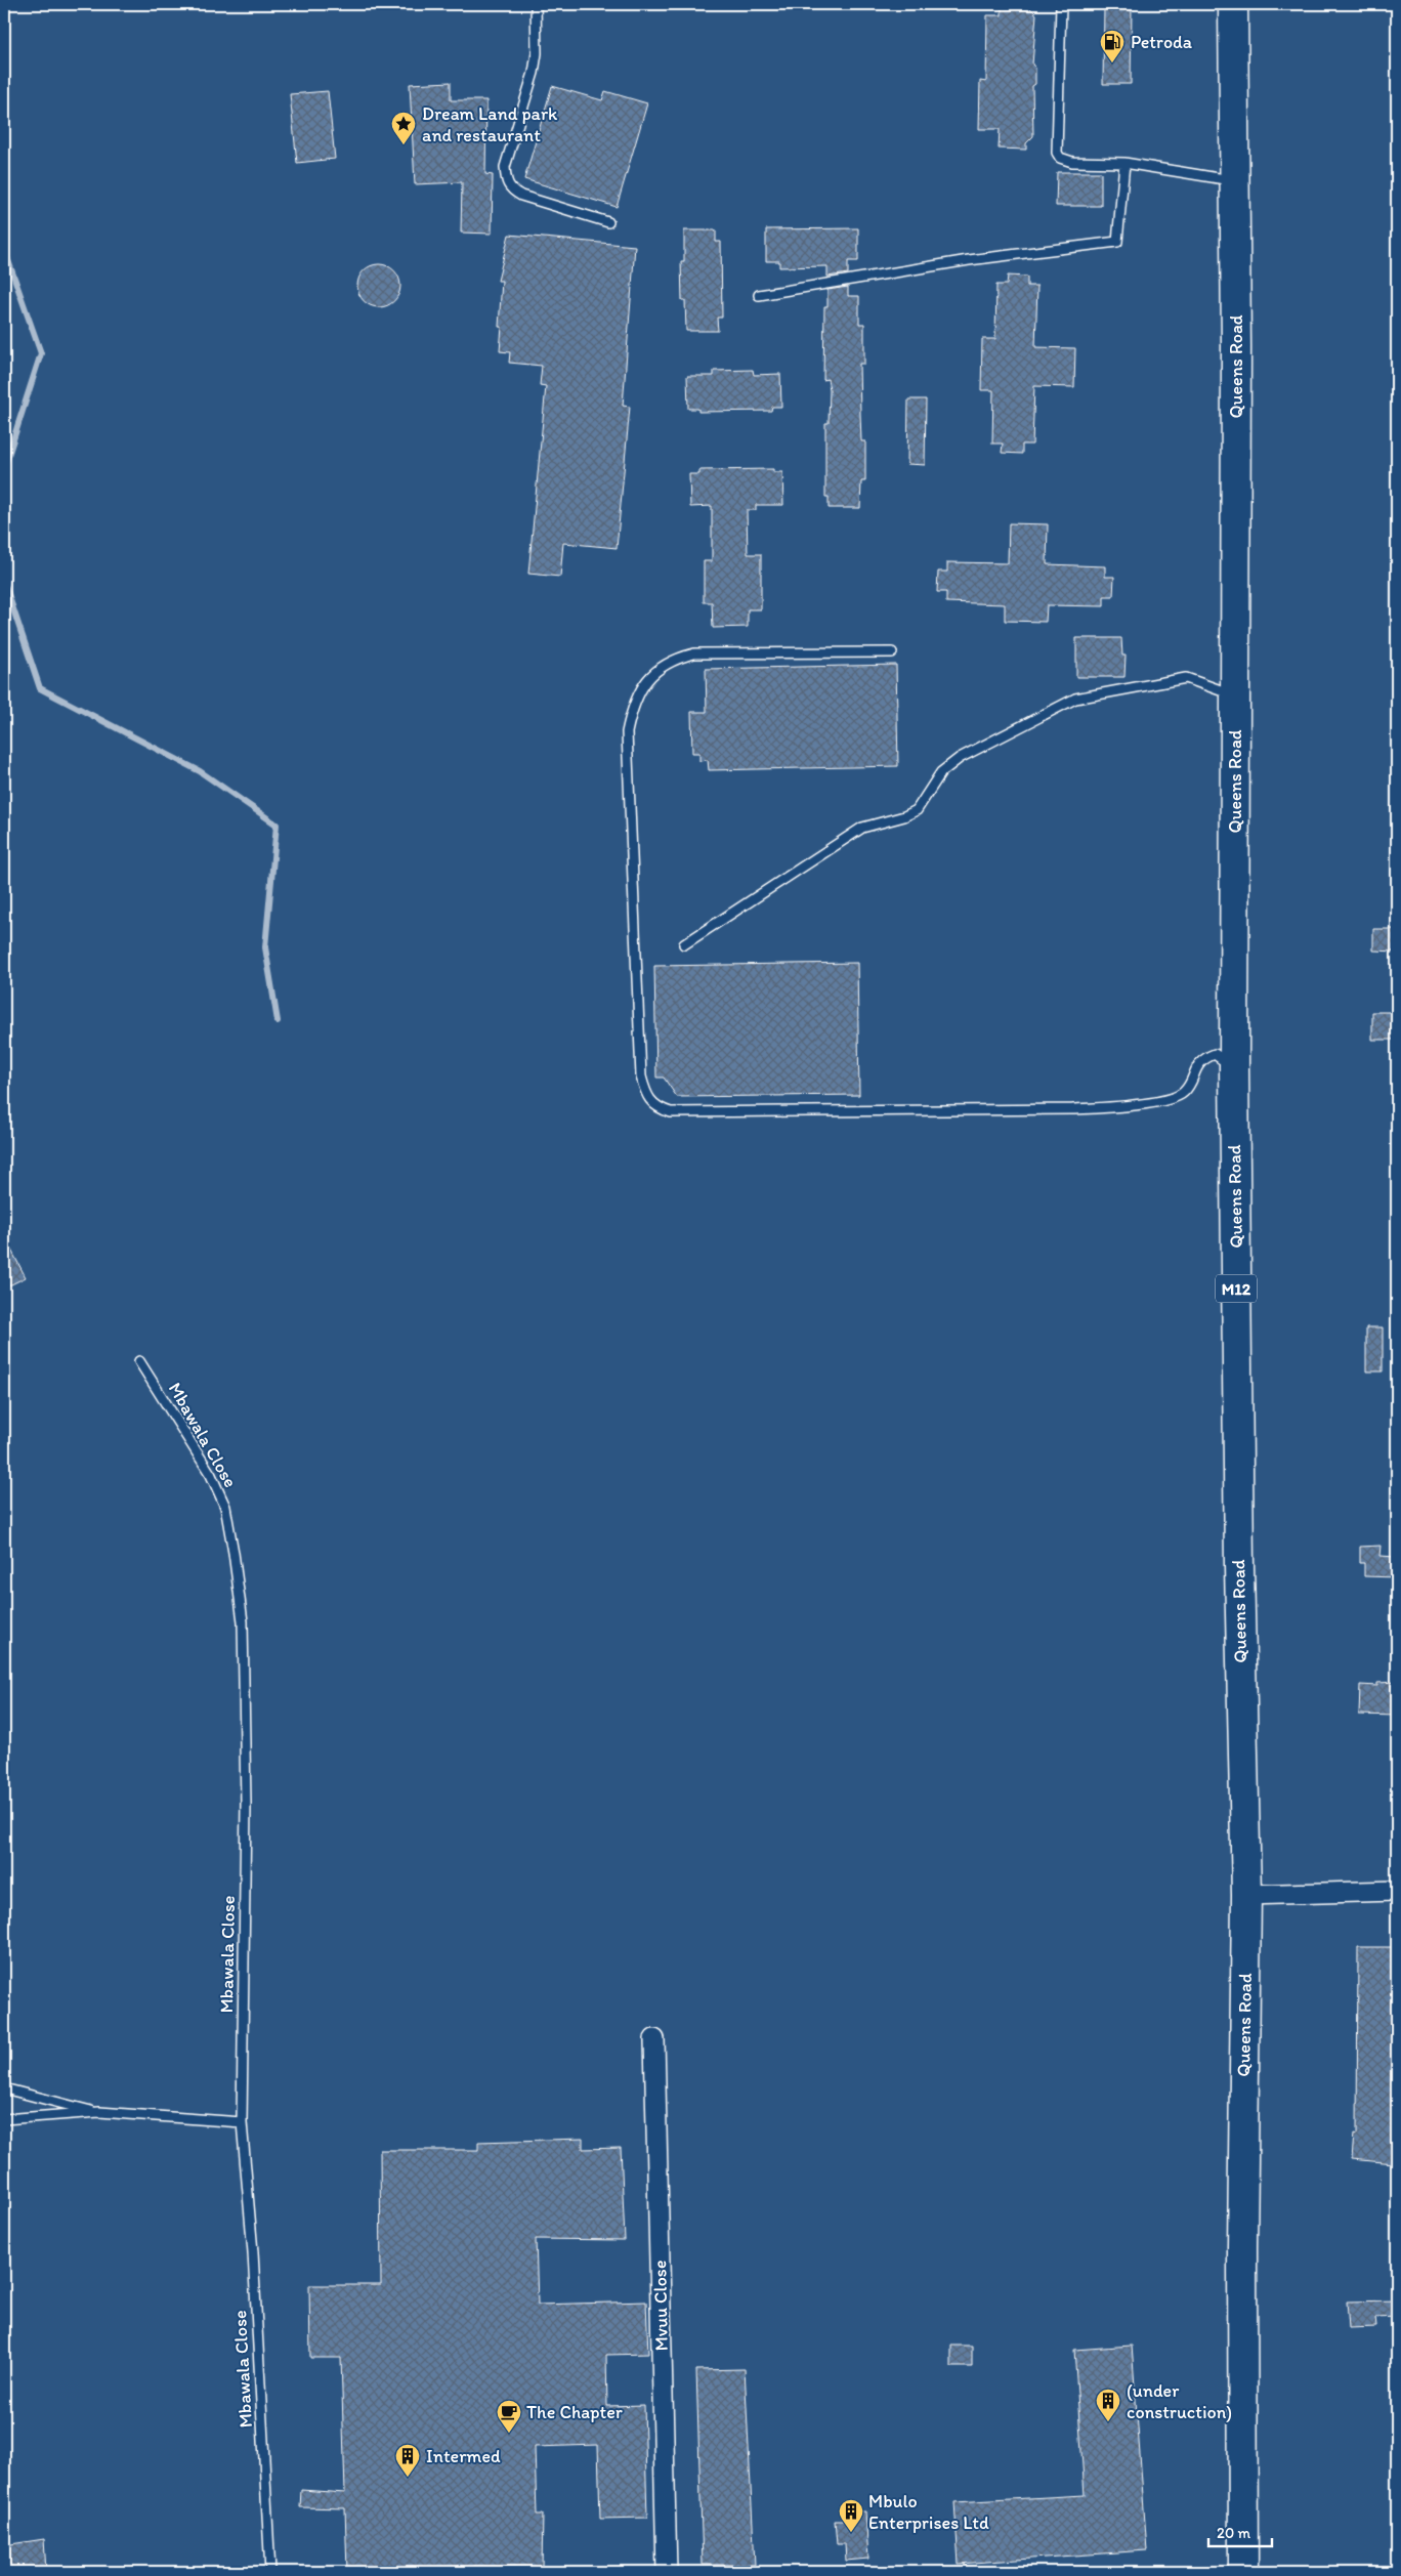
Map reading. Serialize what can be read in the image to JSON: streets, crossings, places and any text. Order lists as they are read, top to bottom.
{
  "streets": {
    "highway": ["Queens Road", "M12"],
    "street": ["Mvuu Close"],
    "lane": ["Mbawala Close"]
  },
  "places": {
    "fuel station": ["Petroda"],
    "place": ["Dream Land park and restaurant"],
    "building": ["(under construction)", "Intermed", "Mbulo Enterprises Ltd"],
    "cafe": ["The Chapter"]
  },
  "scale_bar": "20 m"
}
